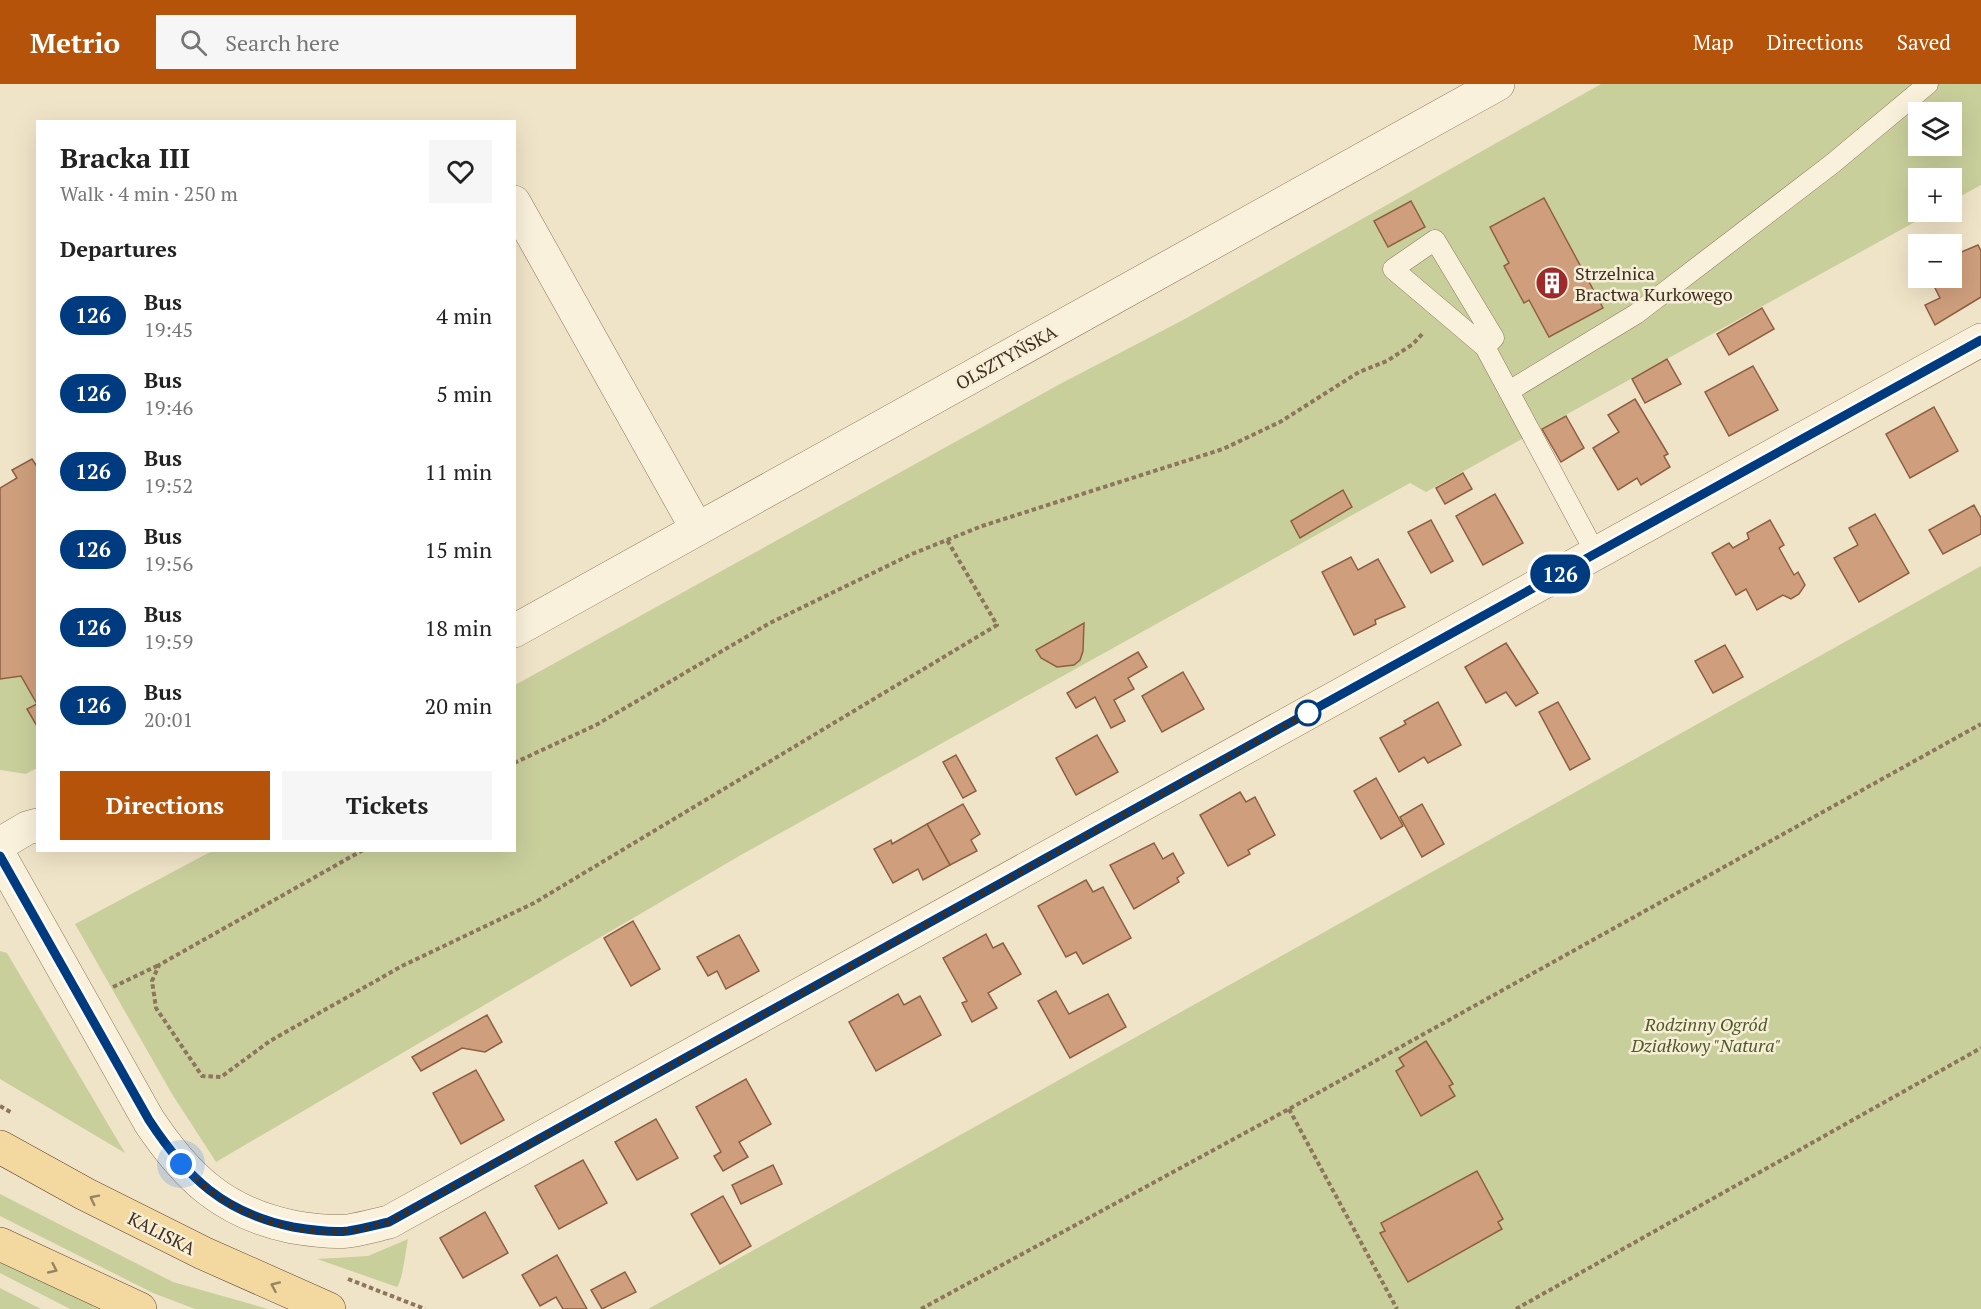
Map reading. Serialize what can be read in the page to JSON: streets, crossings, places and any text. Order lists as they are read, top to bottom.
{
  "streets": {
    "main road": ["KALISKA"],
    "street": ["OLSZTYŃSKA"]
  },
  "parks": ["Rodzinny Ogród Działkowy \"Natura\""],
  "places": {
    "building": ["Strzelnica Bractwa Kurkowego"]
  },
  "lines": ["bus line 126"],
  "page": {
    "header": "Metrio",
    "search": "Search here",
    "nav": ["Map", "Directions", "Saved"],
    "on_map": "126",
    "map_buttons": ["+", "−"],
    "heading": [
      ["Bracka III", "Walk · 4 min · 250 m"],
      "Departures"
    ],
    "list": [
      {
        "mark": "126",
        "name": "Bus",
        "note": "19:45",
        "value": "4 min"
      },
      {
        "mark": "126",
        "name": "Bus",
        "note": "19:46",
        "value": "5 min"
      },
      {
        "mark": "126",
        "name": "Bus",
        "note": "19:52",
        "value": "11 min"
      },
      {
        "mark": "126",
        "name": "Bus",
        "note": "19:56",
        "value": "15 min"
      },
      {
        "mark": "126",
        "name": "Bus",
        "note": "19:59",
        "value": "18 min"
      },
      {
        "mark": "126",
        "name": "Bus",
        "note": "20:01",
        "value": "20 min"
      }
    ],
    "buttons": ["Directions", "Tickets"]
  }
}
